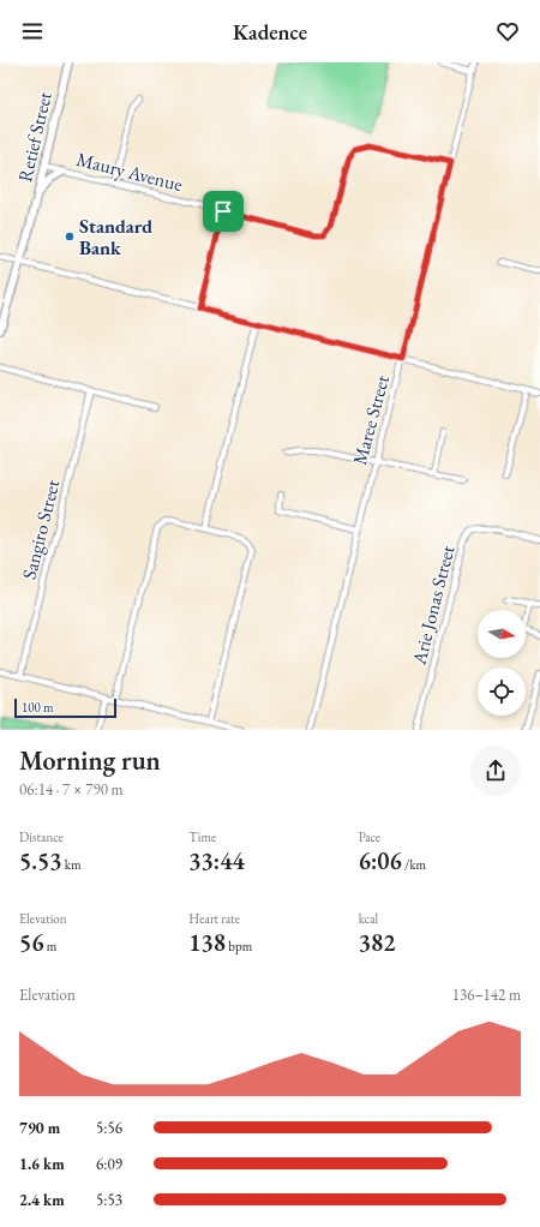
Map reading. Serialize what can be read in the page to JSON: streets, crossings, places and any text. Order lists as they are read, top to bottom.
{
  "streets": {
    "street": [
      "Retief Street",
      "Maury Avenue",
      "Maree Street",
      "Sangiro Street",
      "Arie Jonas Street"
    ]
  },
  "crossings": [
    ["Retief Street", "Maury Avenue"],
    ["Maury Avenue", "Maree Street"]
  ],
  "places": ["Standard Bank"],
  "scale_bar": "100 m",
  "north": "right",
  "page": {
    "header": "Kadence",
    "scale": "100 m",
    "heading": ["Morning run", "06:14 · 7 × 790 m"],
    "stats": [
      ["Distance", "5.53 km"],
      ["Time", "33:44"],
      ["Pace", "6:06 /km"],
      ["Elevation", "56 m"],
      ["Heart rate", "138 bpm"],
      ["kcal", "382"]
    ],
    "chart": ["Elevation", "136–142 m"],
    "list": [
      {
        "name": "790 m",
        "note": "5:56"
      },
      {
        "name": "1.6 km",
        "note": "6:09"
      },
      {
        "name": "2.4 km",
        "note": "5:53"
      }
    ]
  }
}
